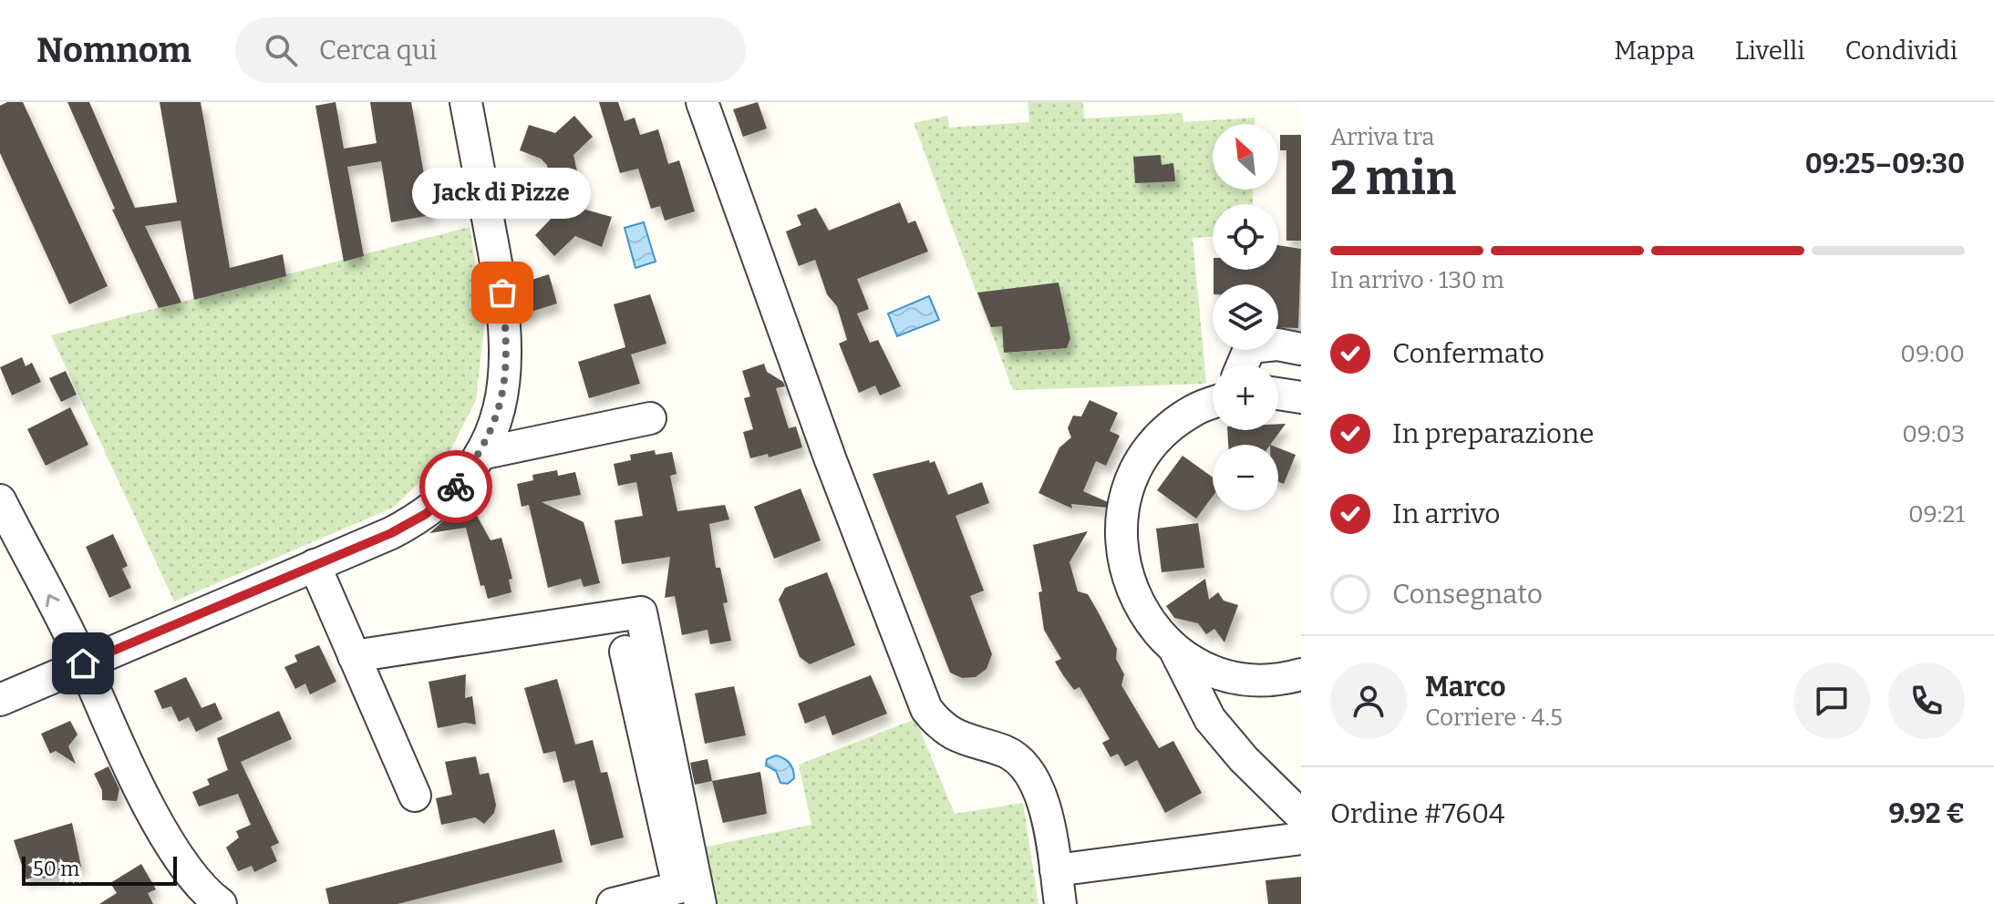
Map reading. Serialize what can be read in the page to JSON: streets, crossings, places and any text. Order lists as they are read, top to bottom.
{
  "places": ["Jack di Pizze"],
  "scale_bar": "50 m",
  "north": "top left",
  "page": {
    "header": "Nomnom",
    "search": "Cerca qui",
    "nav": ["Mappa", "Livelli", "Condividi"],
    "heading": ["2 min", "Arriva tra", "09:25–09:30"],
    "panel": [
      "Marco",
      "Corriere · 4.5",
      "Ordine #7604",
      "9.92 €"
    ],
    "map_buttons": ["+", "−"],
    "bubble": "Jack di Pizze",
    "bar": "In arrivo · 130 m",
    "list": [
      ["Confermato", "09:00"],
      ["In preparazione", "09:03"],
      ["In arrivo", "09:21"],
      "Consegnato"
    ],
    "scale": "50 m"
  }
}
